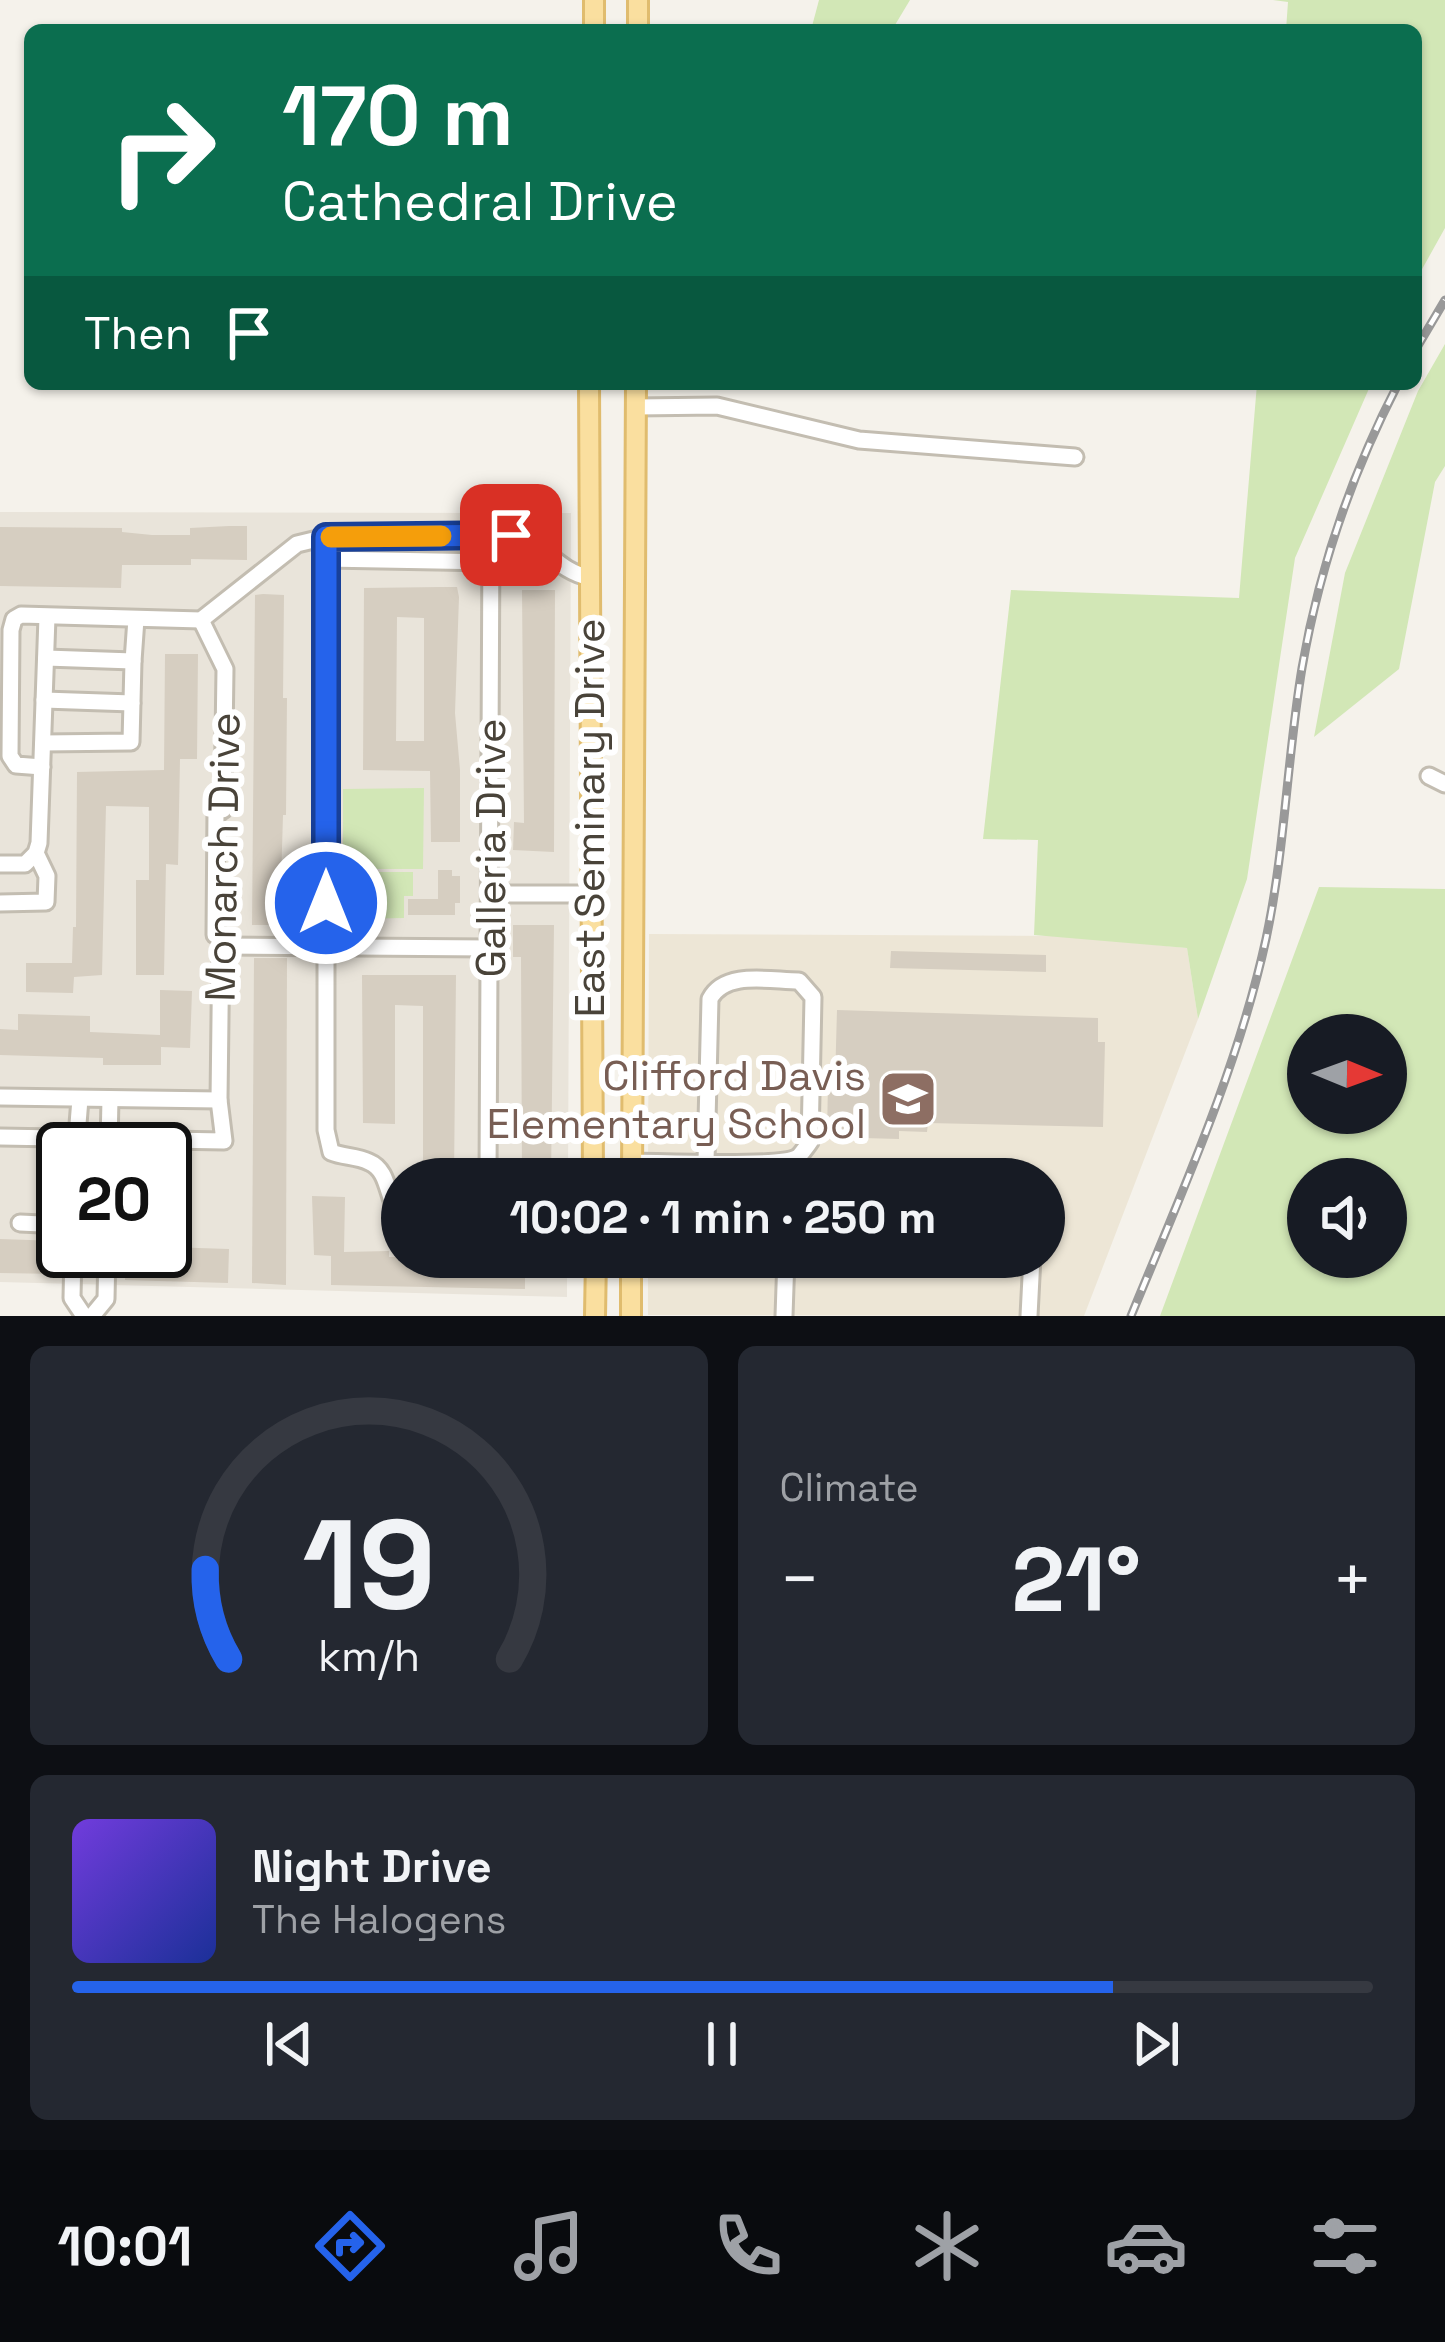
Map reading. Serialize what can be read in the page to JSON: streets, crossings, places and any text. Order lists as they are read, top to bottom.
{
  "streets": {
    "main road": ["East Seminary Drive"],
    "street": ["Galleria Drive", "Monarch Drive"]
  },
  "places": {
    "school or university": ["Clifford Davis Elementary School"]
  },
  "north": "right",
  "page": {
    "turn": ["170 m", "Cathedral Drive"],
    "then": "Then",
    "limit": "20",
    "trip": "10:02 · 1 min · 250 m",
    "tile": "Climate",
    "heat": ["−", "21°", "+"],
    "song": ["Night Drive", "The Halogens"],
    "tabs": "10:01",
    "gauge": ["19", "km/h"]
  }
}
